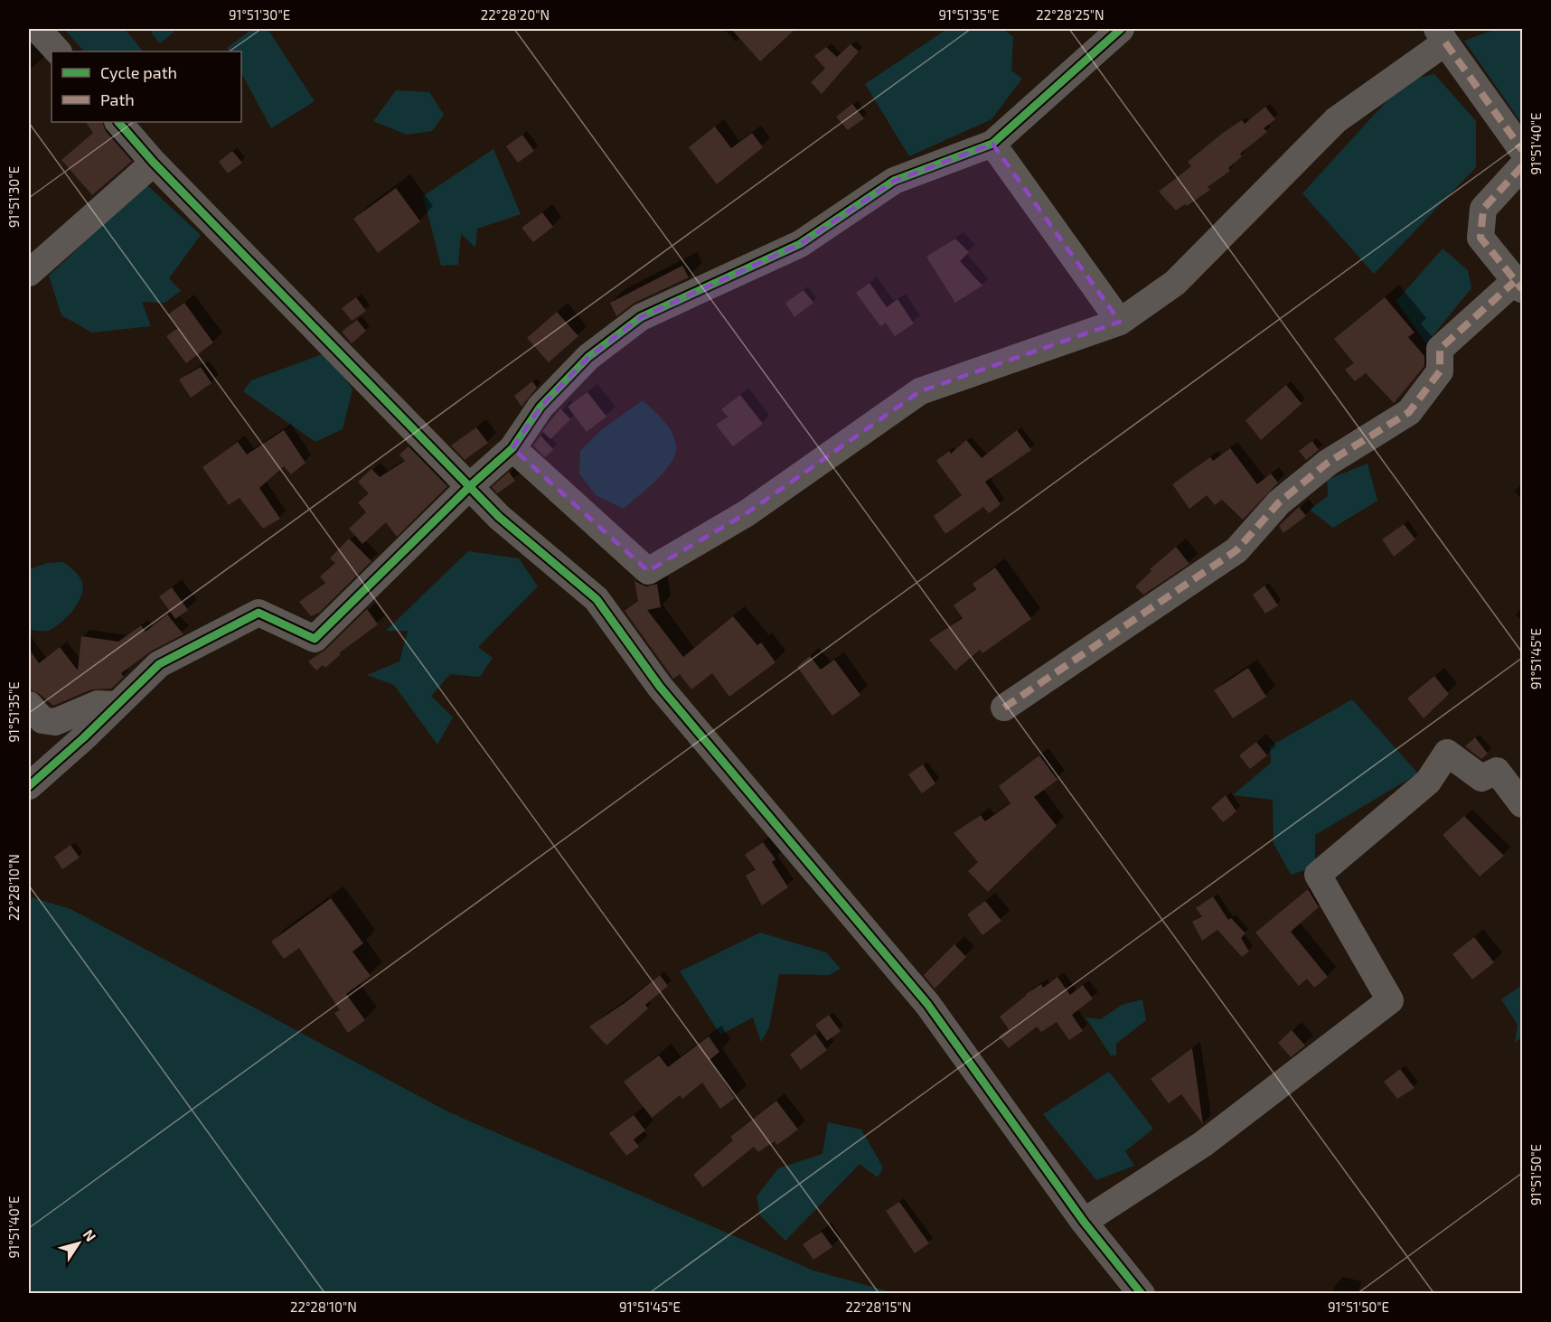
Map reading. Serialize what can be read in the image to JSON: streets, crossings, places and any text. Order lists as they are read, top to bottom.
{
  "legend": ["Cycle path", "Path"],
  "north": "top right",
  "coordinates": [
    "91°51'30\"E",
    "22°28'20\"N",
    "91°51'35\"E",
    "22°28'25\"N",
    "91°51'40\"E",
    "91°51'45\"E",
    "22°28'10\"N",
    "91°51'50\"E",
    "22°28'15\"N"
  ]
}
